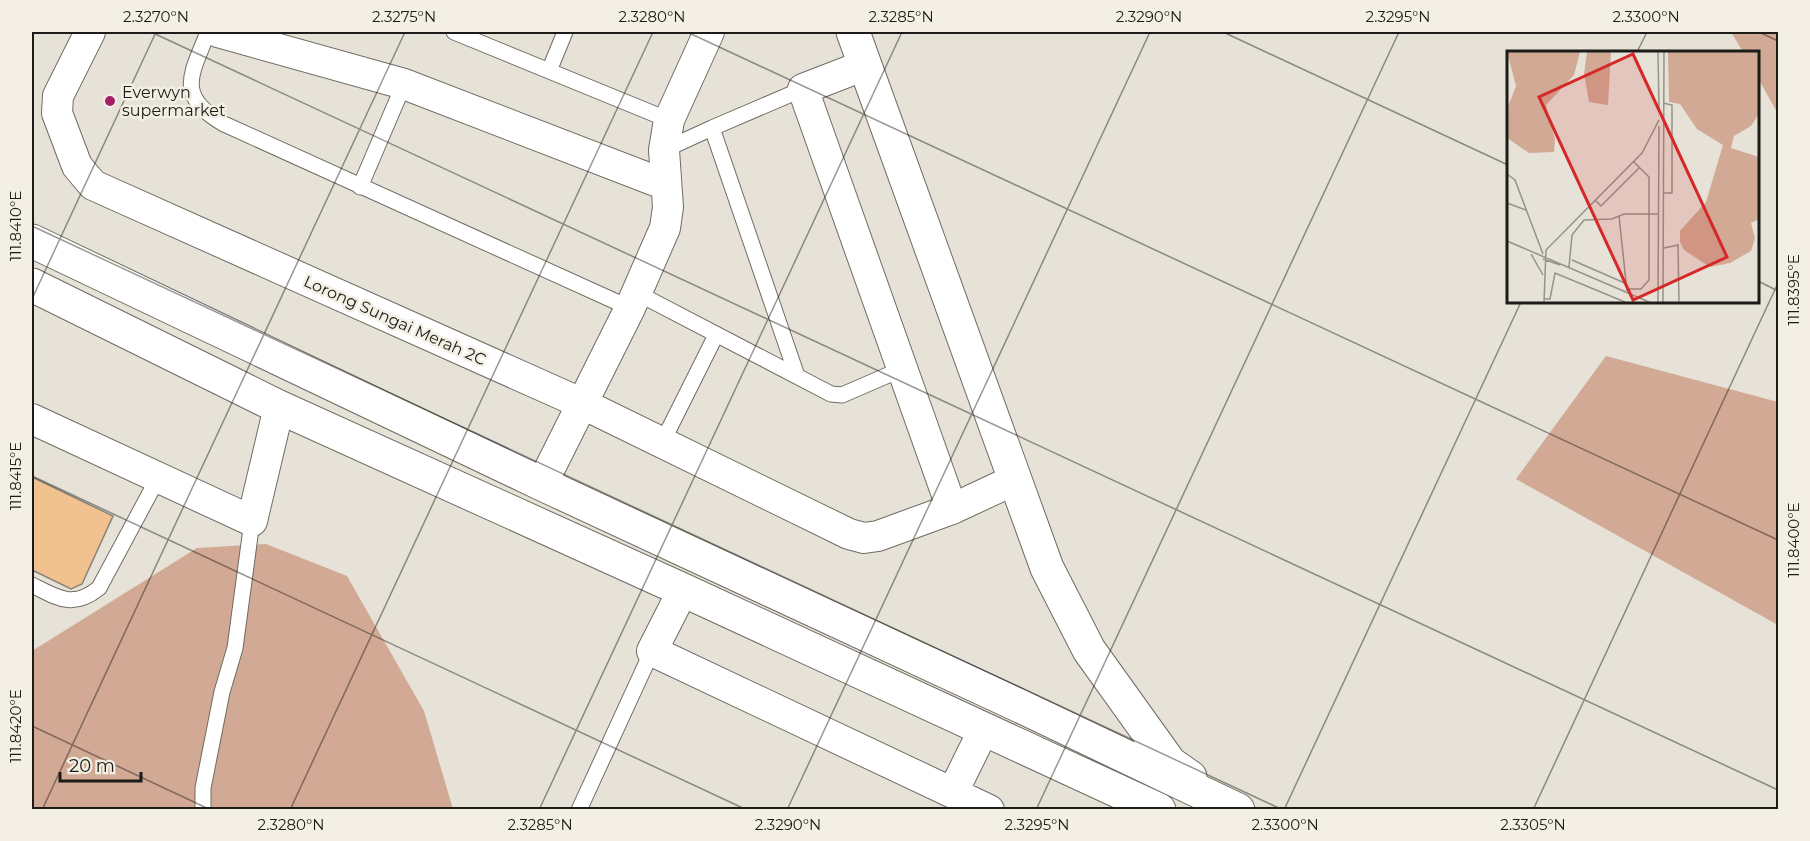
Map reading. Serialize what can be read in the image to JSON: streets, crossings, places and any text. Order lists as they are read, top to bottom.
{
  "streets": {
    "street": ["Lorong Sungai Merah 2C"]
  },
  "places": ["Everwyn supermarket"],
  "scale_bar": "20 m",
  "coordinates": [
    "2.3270°N",
    "2.3275°N",
    "2.3280°N",
    "2.3285°N",
    "2.3290°N",
    "2.3295°N",
    "2.3300°N",
    "111.8410°E",
    "111.8395°E",
    "111.8415°E",
    "111.8400°E",
    "111.8420°E",
    "2.3305°N"
  ]
}
